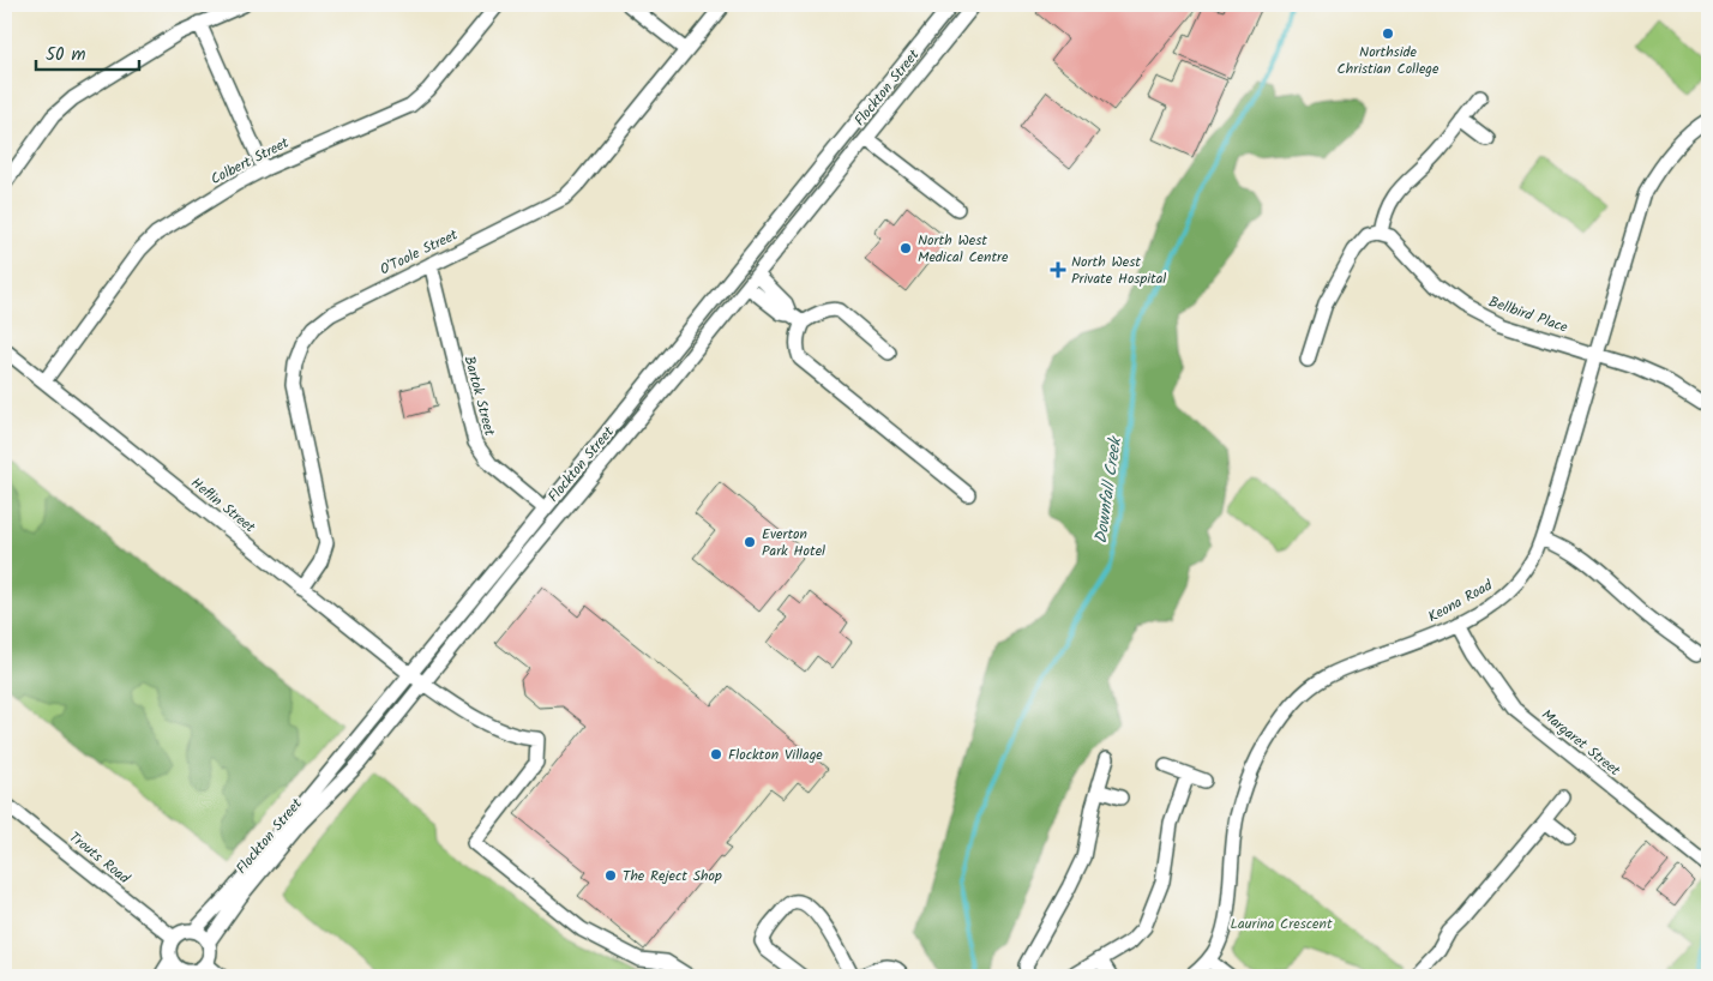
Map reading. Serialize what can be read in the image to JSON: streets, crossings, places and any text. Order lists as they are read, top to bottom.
{
  "streets": {
    "street": [
      "Flockton Street",
      "Colbert Street",
      "O'Toole Street",
      "Bellbird Place",
      "Bartok Street",
      "Heflin Street",
      "Keona Road",
      "Margaret Street",
      "Trouts Road"
    ]
  },
  "crossings": [
    ["Flockton Street", "Bartok Street"],
    ["Flockton Street", "Heflin Street"],
    ["Flockton Street", "Trouts Road"],
    ["Colbert Street", "Heflin Street"],
    ["O'Toole Street", "Bartok Street"],
    ["O'Toole Street", "Heflin Street"],
    ["Bellbird Place", "Keona Road"],
    ["Keona Road", "Margaret Street"]
  ],
  "water": ["Downfall Creek"],
  "parks": ["Laurina Crescent"],
  "places": {
    "other": [
      "Northside Christian College",
      "North West Medical Centre",
      "Everton Park Hotel",
      "Flockton Village",
      "The Reject Shop"
    ],
    "health": ["North West Private Hospital"]
  },
  "scale_bar": "50 m"
}
